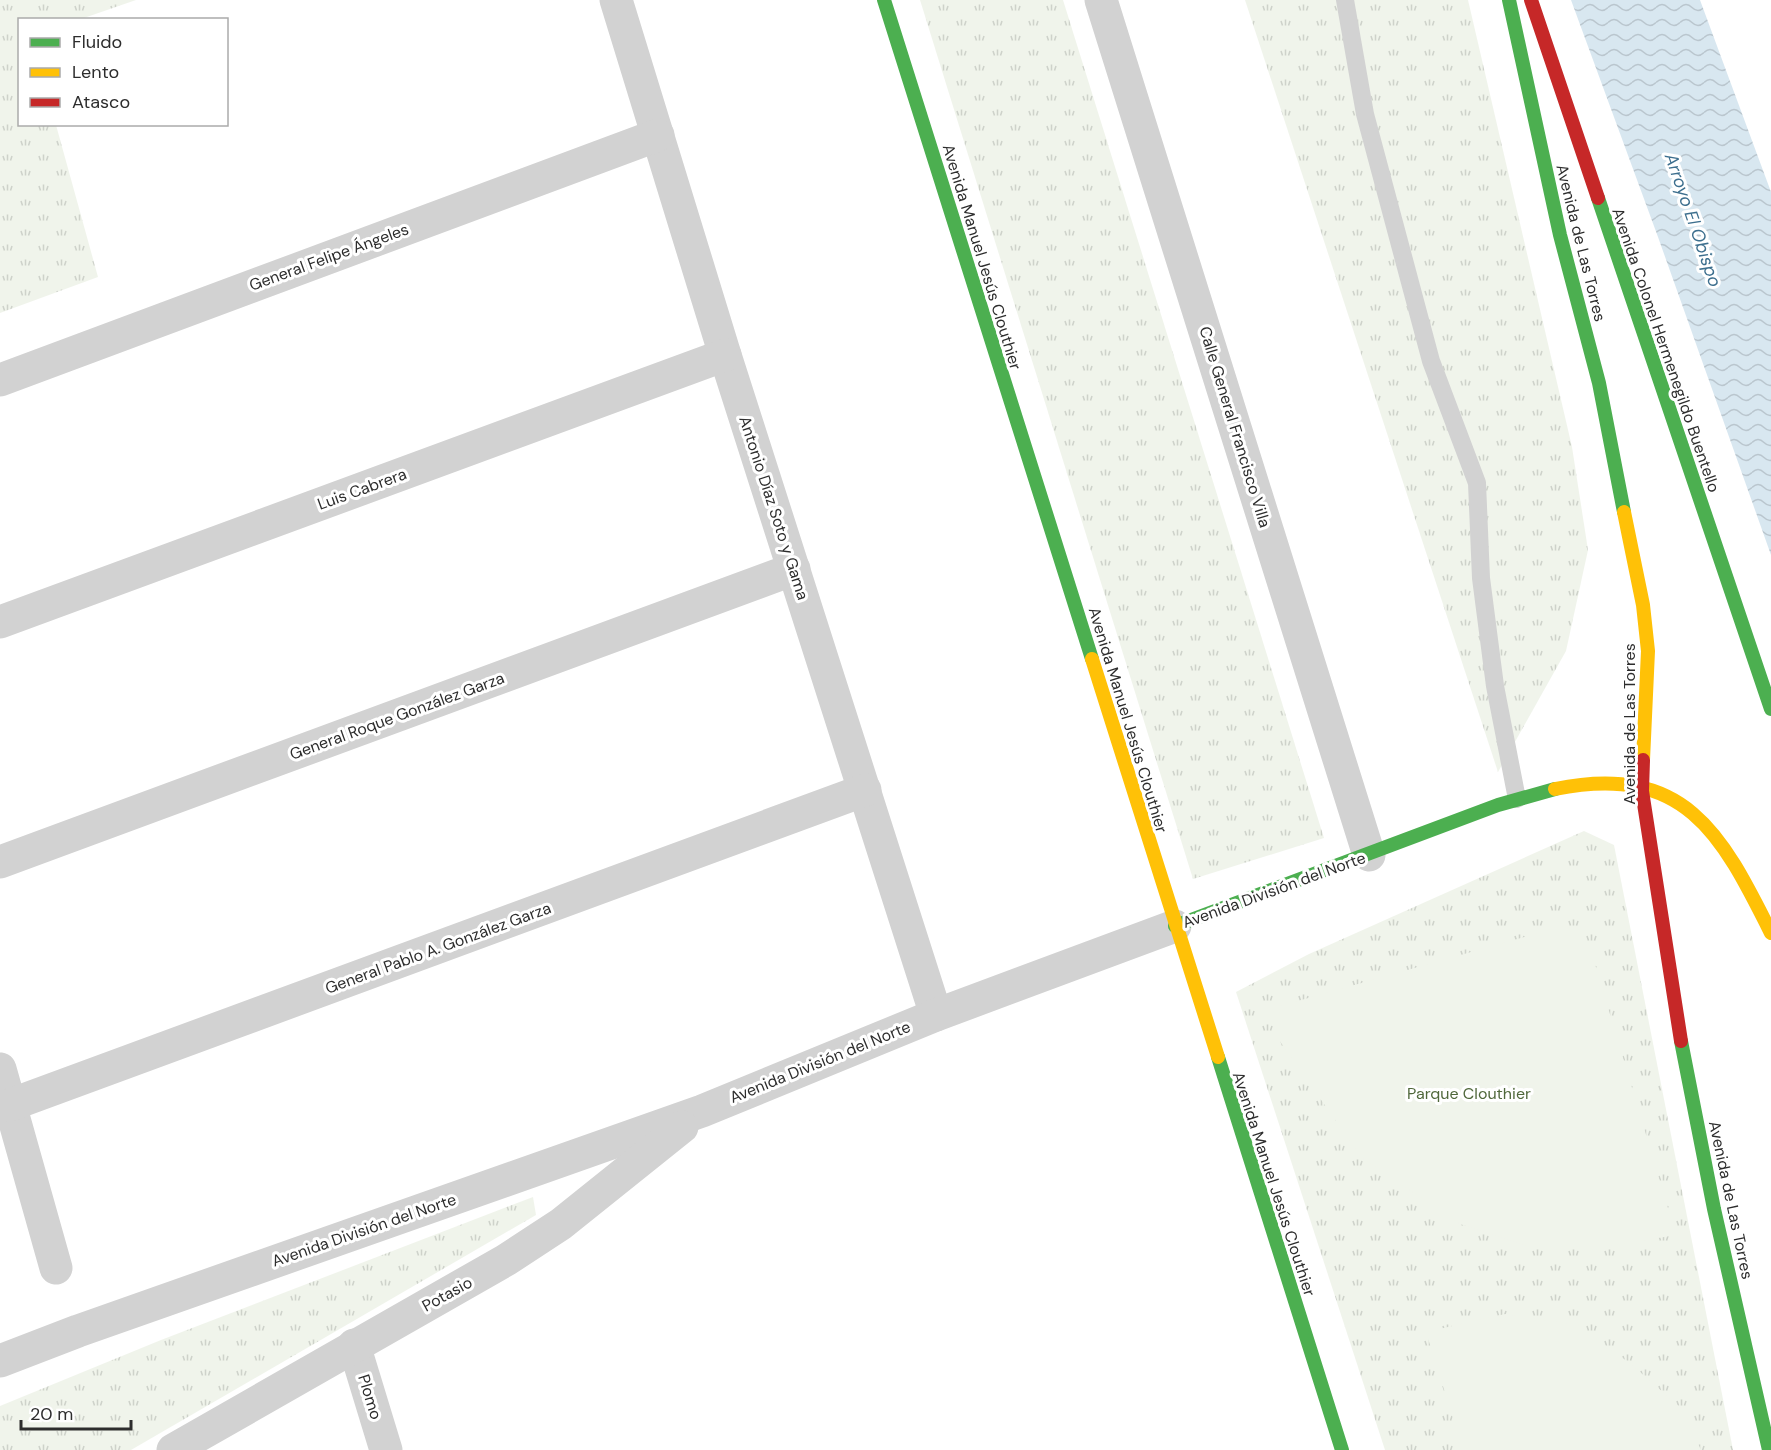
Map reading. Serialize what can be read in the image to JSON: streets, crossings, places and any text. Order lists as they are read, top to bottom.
{
  "streets": {
    "street": [
      "Avenida de Las Torres",
      "General Felipe Ángeles",
      "Avenida Manuel Jesús Clouthier",
      "Avenida Colonel Hermenegildo Buentello",
      "Calle General Francisco Villa",
      "Luis Cabrera",
      "Antonio Díaz Soto y Gama",
      "General Roque González Garza",
      "Avenida División del Norte",
      "General Pablo A. González Garza",
      "Potasio",
      "Plomo"
    ]
  },
  "crossings": [
    ["Avenida de Las Torres", "Avenida División del Norte"],
    ["General Felipe Ángeles", "Antonio Díaz Soto y Gama"],
    ["Avenida Manuel Jesús Clouthier", "Avenida División del Norte"],
    ["Calle General Francisco Villa", "Avenida División del Norte"],
    ["Luis Cabrera", "Antonio Díaz Soto y Gama"],
    ["Antonio Díaz Soto y Gama", "General Roque González Garza"],
    ["Antonio Díaz Soto y Gama", "Avenida División del Norte"],
    ["Antonio Díaz Soto y Gama", "General Pablo A. González Garza"],
    ["Avenida División del Norte", "Potasio"],
    ["Potasio", "Plomo"]
  ],
  "water": ["Arroyo El Obispo"],
  "parks": ["Parque Clouthier"],
  "legend": ["Fluido", "Lento", "Atasco"],
  "scale_bar": "20 m"
}
